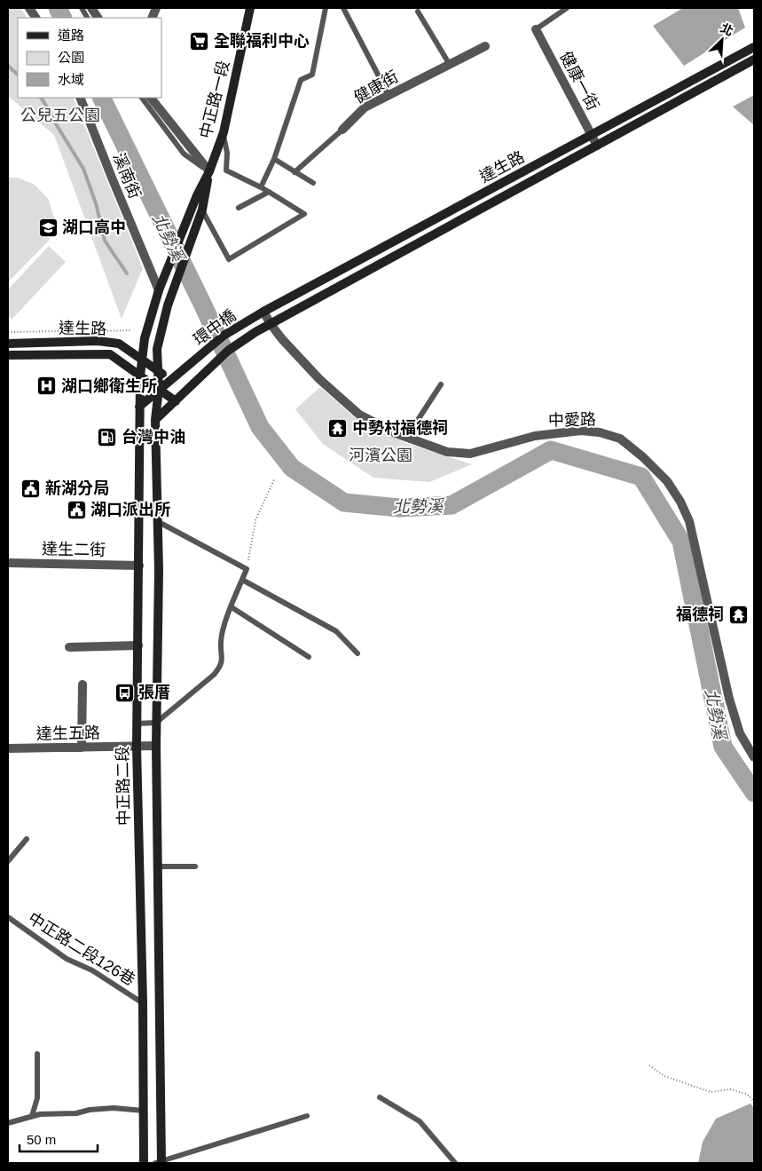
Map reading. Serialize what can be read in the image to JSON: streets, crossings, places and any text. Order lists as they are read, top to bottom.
{
  "streets": {
    "main road": [
      "中正路一段",
      "達生路",
      "環中橋",
      "中正路二段"
    ],
    "street": [
      "健康一街",
      "健康街",
      "溪南街",
      "中愛路",
      "達生二街",
      "達生五路"
    ],
    "lane": ["中正路二段126巷"]
  },
  "crossings": [
    ["健康一街", "達生路"],
    ["達生路", "環中橋"],
    ["達生路", "中愛路"],
    ["環中橋", "中愛路"],
    ["達生二街", "中正路二段"],
    ["達生五路", "中正路二段"],
    ["中正路二段", "中正路二段126巷"]
  ],
  "water": ["北勢溪"],
  "parks": ["公兒五公園", "河濱公園"],
  "places": {
    "supermarket": ["全聯福利中心"],
    "school or university": ["湖口高中"],
    "hospital": ["湖口鄉衛生所"],
    "temple": ["中勢村福德祠", "福德祠"],
    "fuel station": ["台灣中油"],
    "public building": ["新湖分局", "湖口派出所"],
    "bus stop": ["張厝"]
  },
  "legend": ["道路", "公園", "水域"],
  "scale_bar": "50 m",
  "north": "top right"
}
